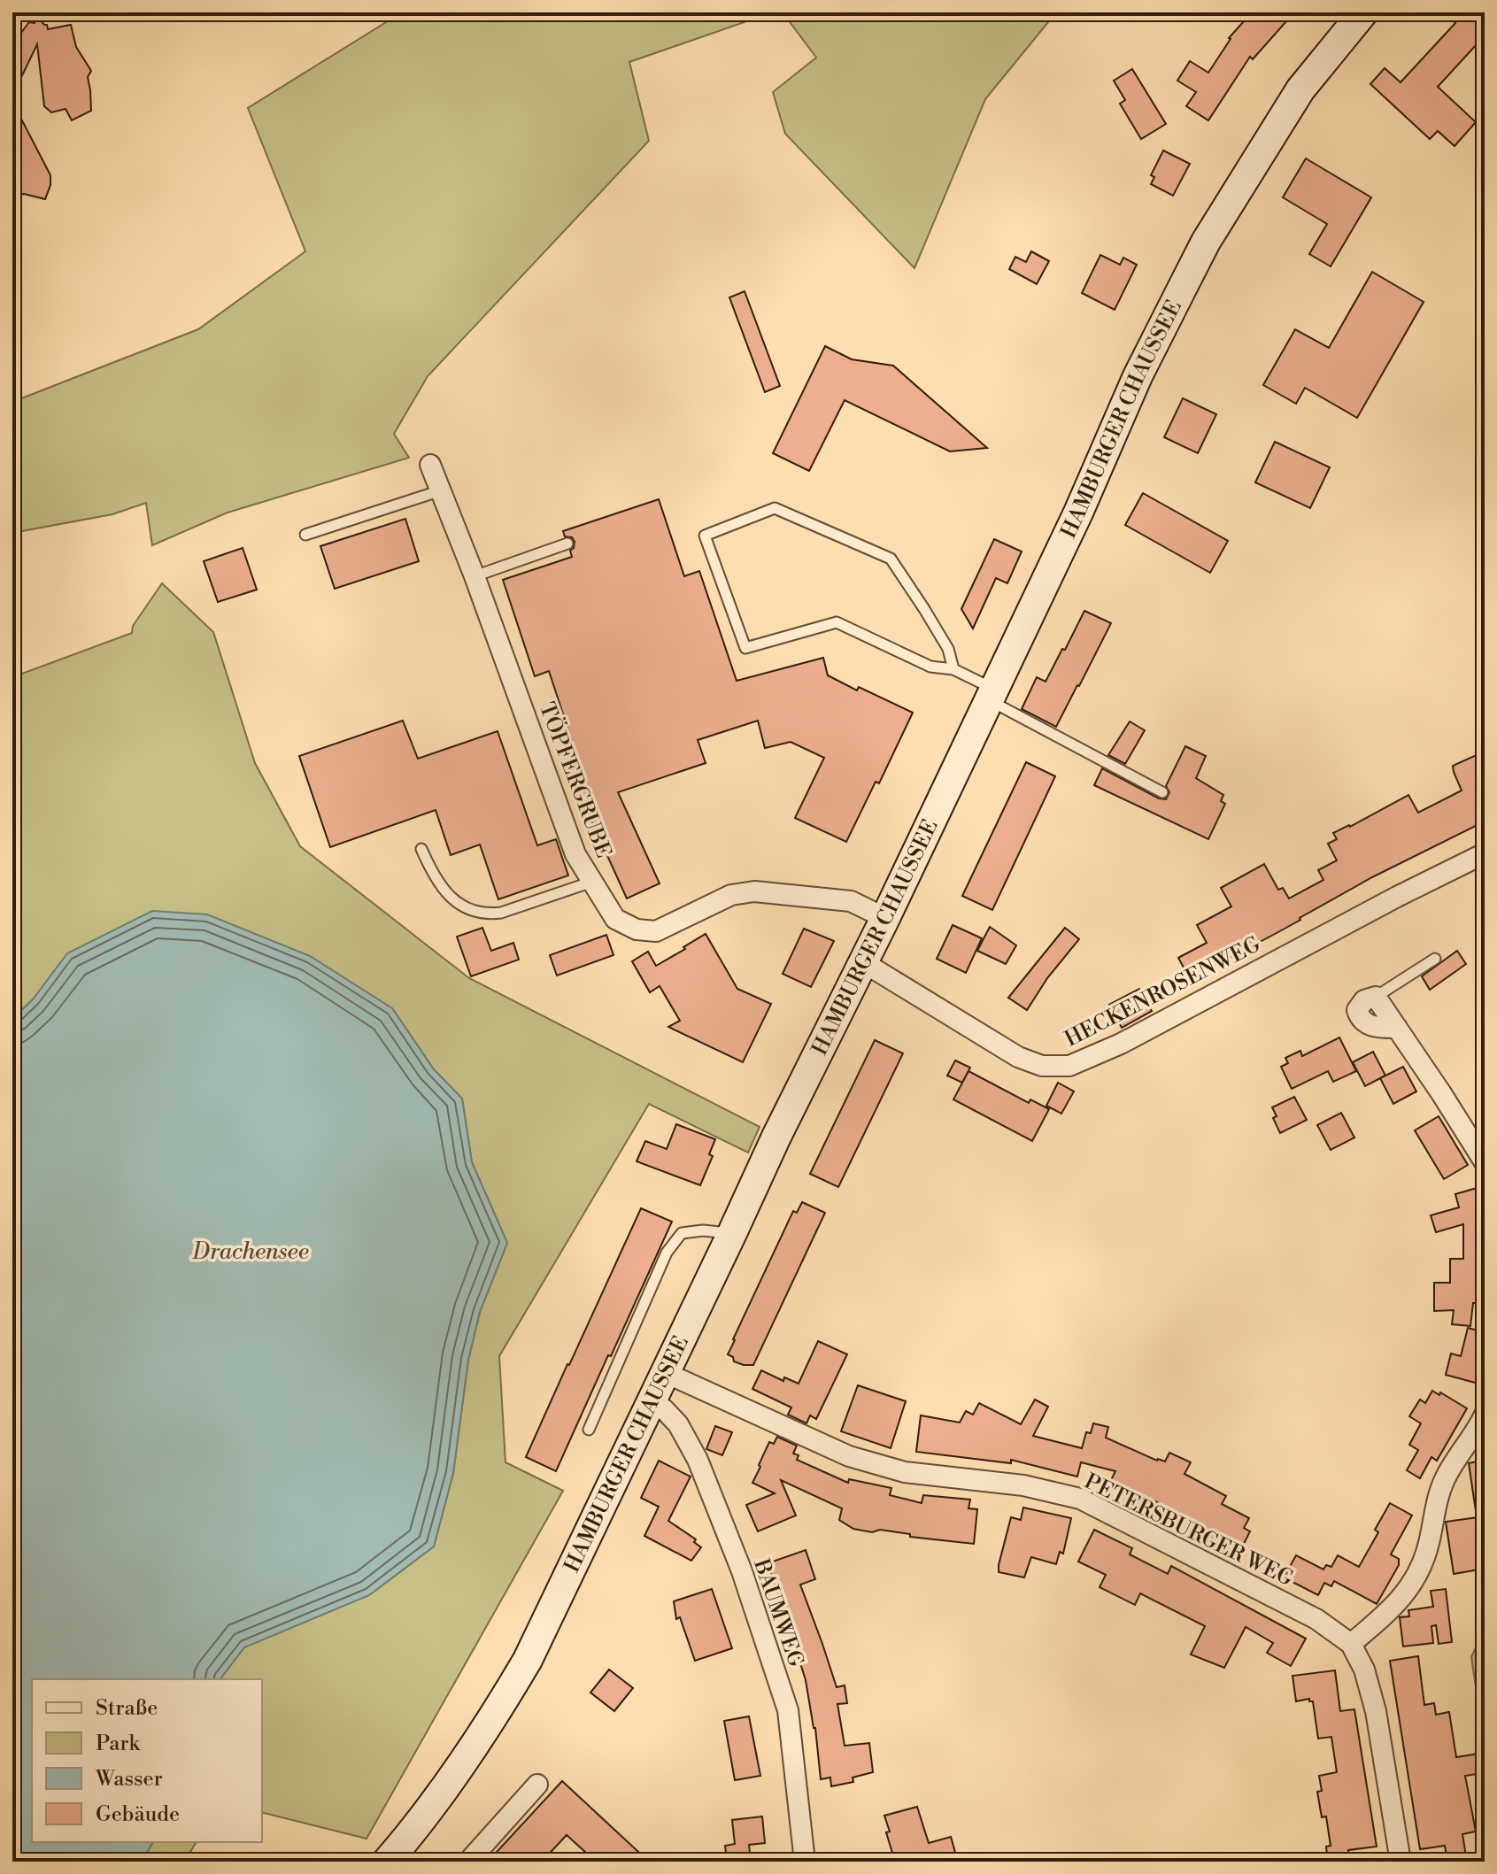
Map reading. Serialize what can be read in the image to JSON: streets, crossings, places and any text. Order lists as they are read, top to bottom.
{
  "streets": {
    "main road": ["HAMBURGER CHAUSSEE"],
    "street": [
      "TÖPFERGRUBE",
      "HECKENROSENWEG",
      "PETERSBURGER WEG",
      "BAUMWEG"
    ]
  },
  "crossings": [
    ["HAMBURGER CHAUSSEE", "TÖPFERGRUBE"],
    ["HAMBURGER CHAUSSEE", "HECKENROSENWEG"],
    ["HAMBURGER CHAUSSEE", "PETERSBURGER WEG"],
    ["HAMBURGER CHAUSSEE", "BAUMWEG"]
  ],
  "water": ["Drachensee"],
  "legend": [
    "Straße",
    "Park",
    "Wasser",
    "Gebäude"
  ]
}
